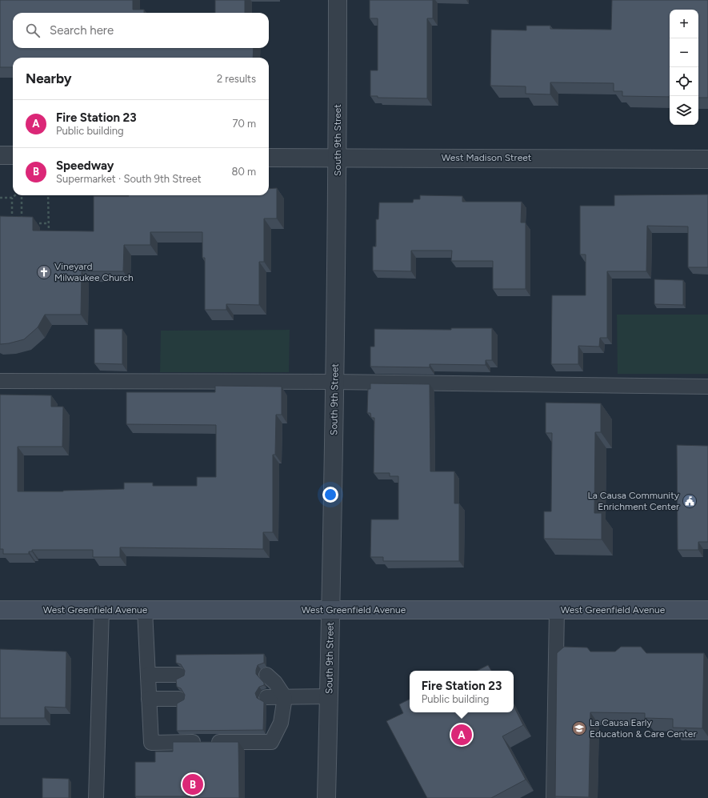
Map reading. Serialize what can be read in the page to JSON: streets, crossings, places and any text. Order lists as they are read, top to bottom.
{
  "streets": {
    "main road": ["West Greenfield Avenue"],
    "street": ["South 9th Street", "West Madison Street"]
  },
  "crossings": [
    ["South 9th Street", "West Madison Street"],
    ["South 9th Street", "West Greenfield Avenue"]
  ],
  "places": {
    "church": ["Vineyard Milwaukee Church"],
    "public building": ["La Causa Community Enrichment Center"],
    "school or university": ["La Causa Early Education & Care Center"]
  },
  "page": {
    "map_buttons": ["+", "−"],
    "search": "Search here",
    "heading": ["Nearby", "2 results"],
    "list": [
      {
        "mark": "A",
        "name": "Fire Station 23",
        "note": "Public building",
        "value": "70 m"
      },
      {
        "mark": "B",
        "name": "Speedway",
        "note": "Supermarket · South 9th Street",
        "value": "80 m"
      }
    ],
    "popup": ["Fire Station 23", "Public building"],
    "pins": ["A", "B"]
  }
}
